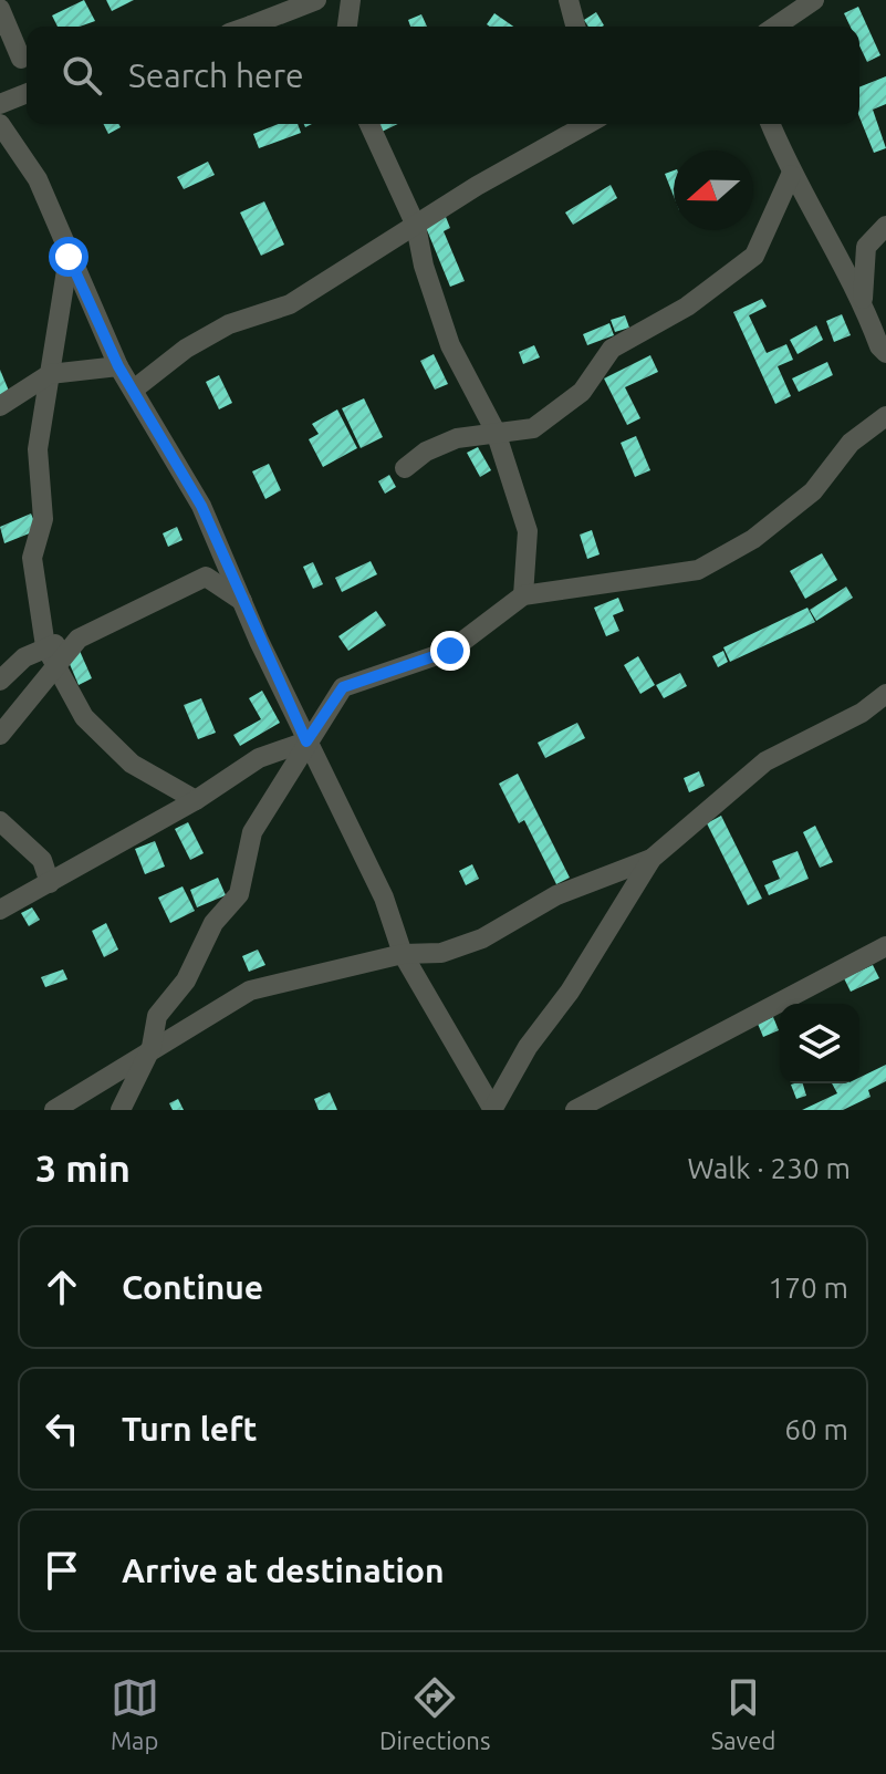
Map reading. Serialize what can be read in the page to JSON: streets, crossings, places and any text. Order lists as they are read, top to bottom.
{
  "north": "left",
  "page": {
    "search": "Search here",
    "heading": ["3 min", "Walk · 230 m"],
    "list": [
      ["Continue", "170 m"],
      ["Turn left", "60 m"],
      "Arrive at destination"
    ],
    "nav": ["Map", "Directions", "Saved"]
  }
}
